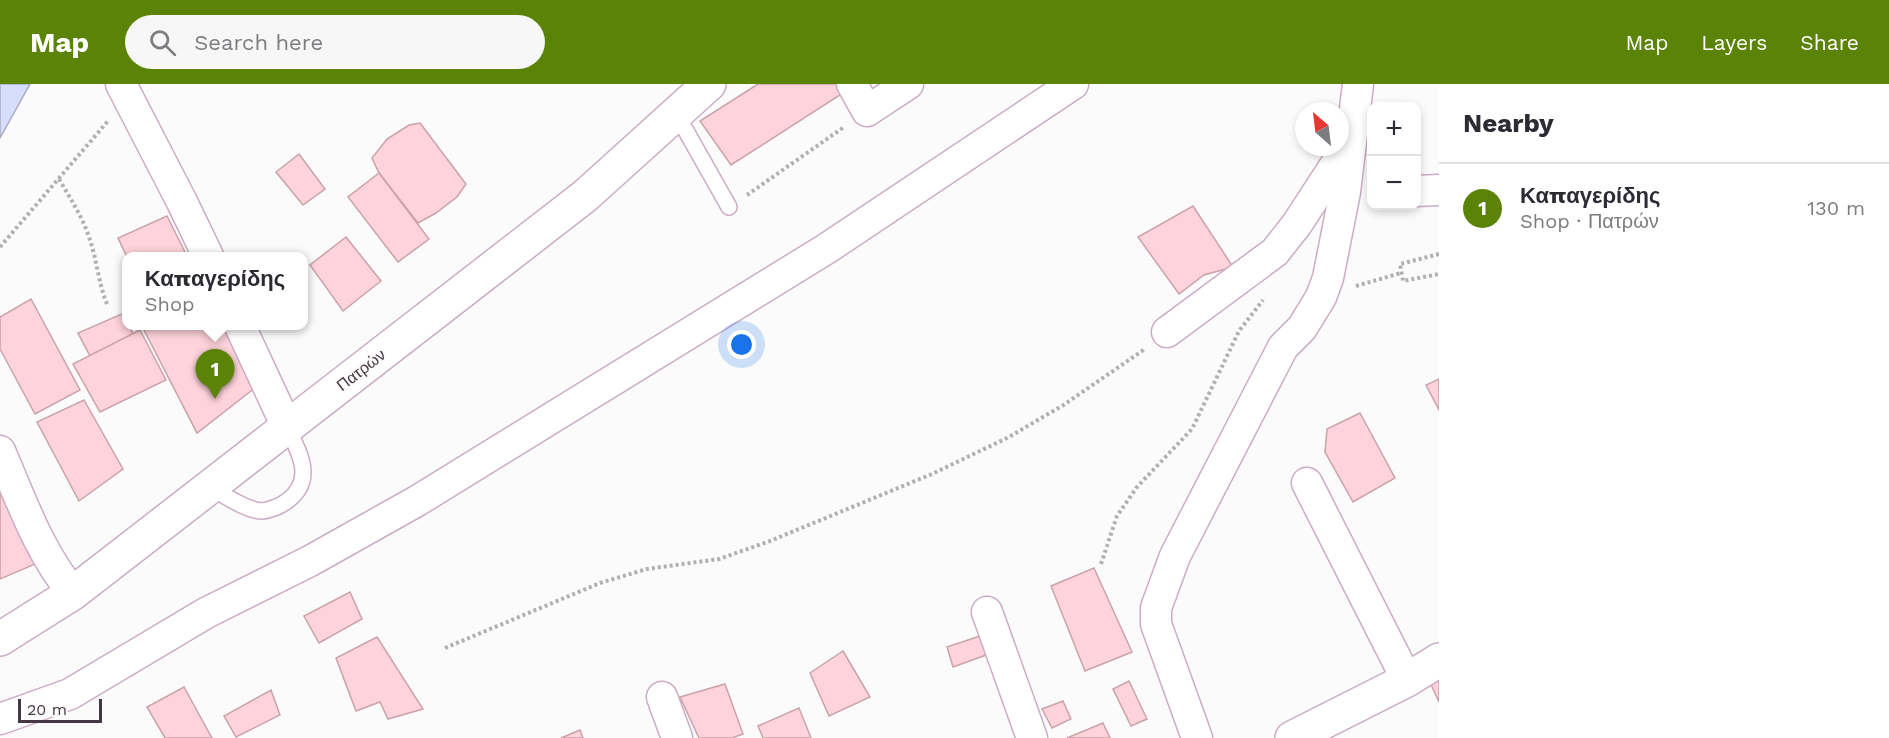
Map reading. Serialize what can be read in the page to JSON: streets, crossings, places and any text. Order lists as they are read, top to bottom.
{
  "streets": {
    "main road": ["Πατρών"]
  },
  "scale_bar": "20 m",
  "north": "top left",
  "page": {
    "header": "Map",
    "search": "Search here",
    "nav": ["Map", "Layers", "Share"],
    "heading": "Nearby",
    "map_buttons": ["+", "−"],
    "list": [
      {
        "mark": "1",
        "name": "Καπαγερίδης",
        "note": "Shop · Πατρών",
        "value": "130 m"
      }
    ],
    "popup": ["Καπαγερίδης", "Shop"],
    "pins": "1",
    "scale": "20 m"
  }
}
